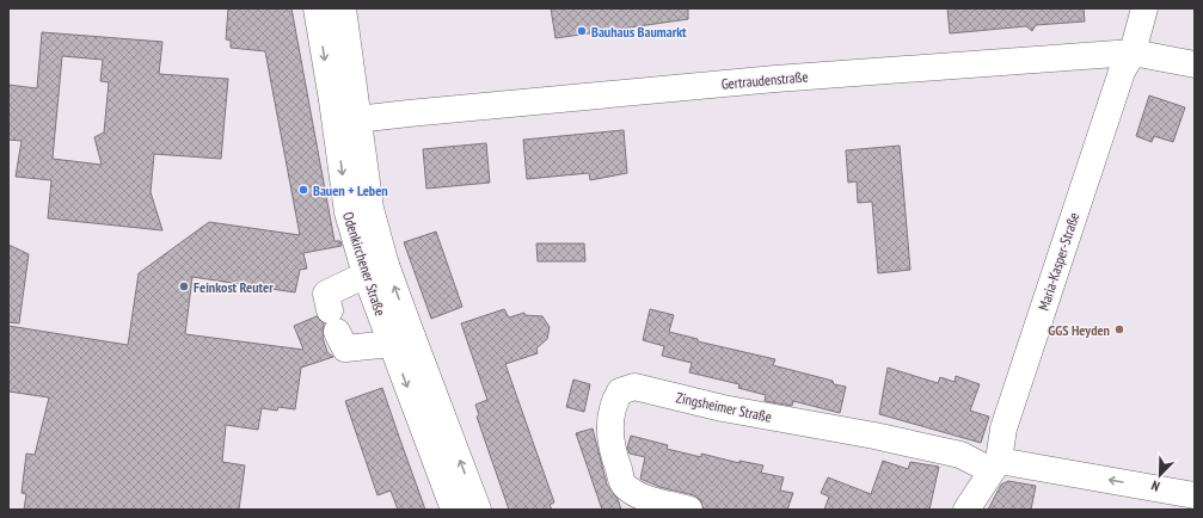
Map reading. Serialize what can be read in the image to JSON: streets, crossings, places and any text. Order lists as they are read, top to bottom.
{
  "streets": {
    "street": [
      "Gertraudenstraße",
      "Maria-Kasper-Straße",
      "Odenkirchener Straße",
      "Zingsheimer Straße"
    ]
  },
  "crossings": [
    ["Gertraudenstraße", "Maria-Kasper-Straße"],
    ["Gertraudenstraße", "Odenkirchener Straße"],
    ["Maria-Kasper-Straße", "Zingsheimer Straße"]
  ],
  "places": [
    "Bauhaus Baumarkt",
    "Bauen + Leben",
    "Feinkost Reuter",
    "GGS Heyden"
  ],
  "north": "bottom left"
}
